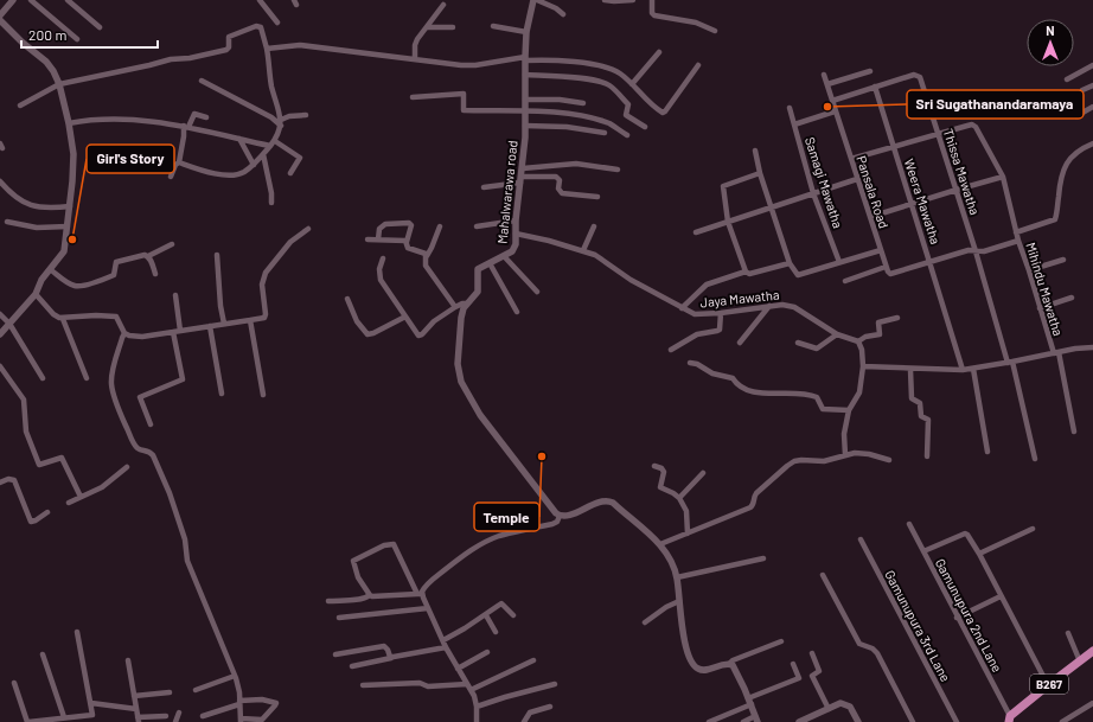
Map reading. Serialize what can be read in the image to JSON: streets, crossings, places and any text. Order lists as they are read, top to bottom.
{
  "streets": {
    "main road": ["B267"],
    "street": [
      "Thissa Mawatha",
      "Samagi Mawatha",
      "Mahalwarawa road",
      "Pansala Road",
      "Weera Mawatha",
      "Mihindu Mawatha",
      "Jaya Mawatha",
      "Gamunupura 2nd Lane",
      "Gamunupura 3rd Lane"
    ]
  },
  "crossings": [
    ["Thissa Mawatha", "Pansala Road"],
    ["Thissa Mawatha", "Weera Mawatha"],
    ["Thissa Mawatha", "Mihindu Mawatha"],
    ["Mahalwarawa road", "Jaya Mawatha"],
    ["Weera Mawatha", "Mihindu Mawatha"],
    ["Gamunupura 2nd Lane", "B267"]
  ],
  "places": ["Sri Sugathanandaramaya", "Girl's Story", "Temple"],
  "scale_bar": "200 m",
  "north": "top"
}
